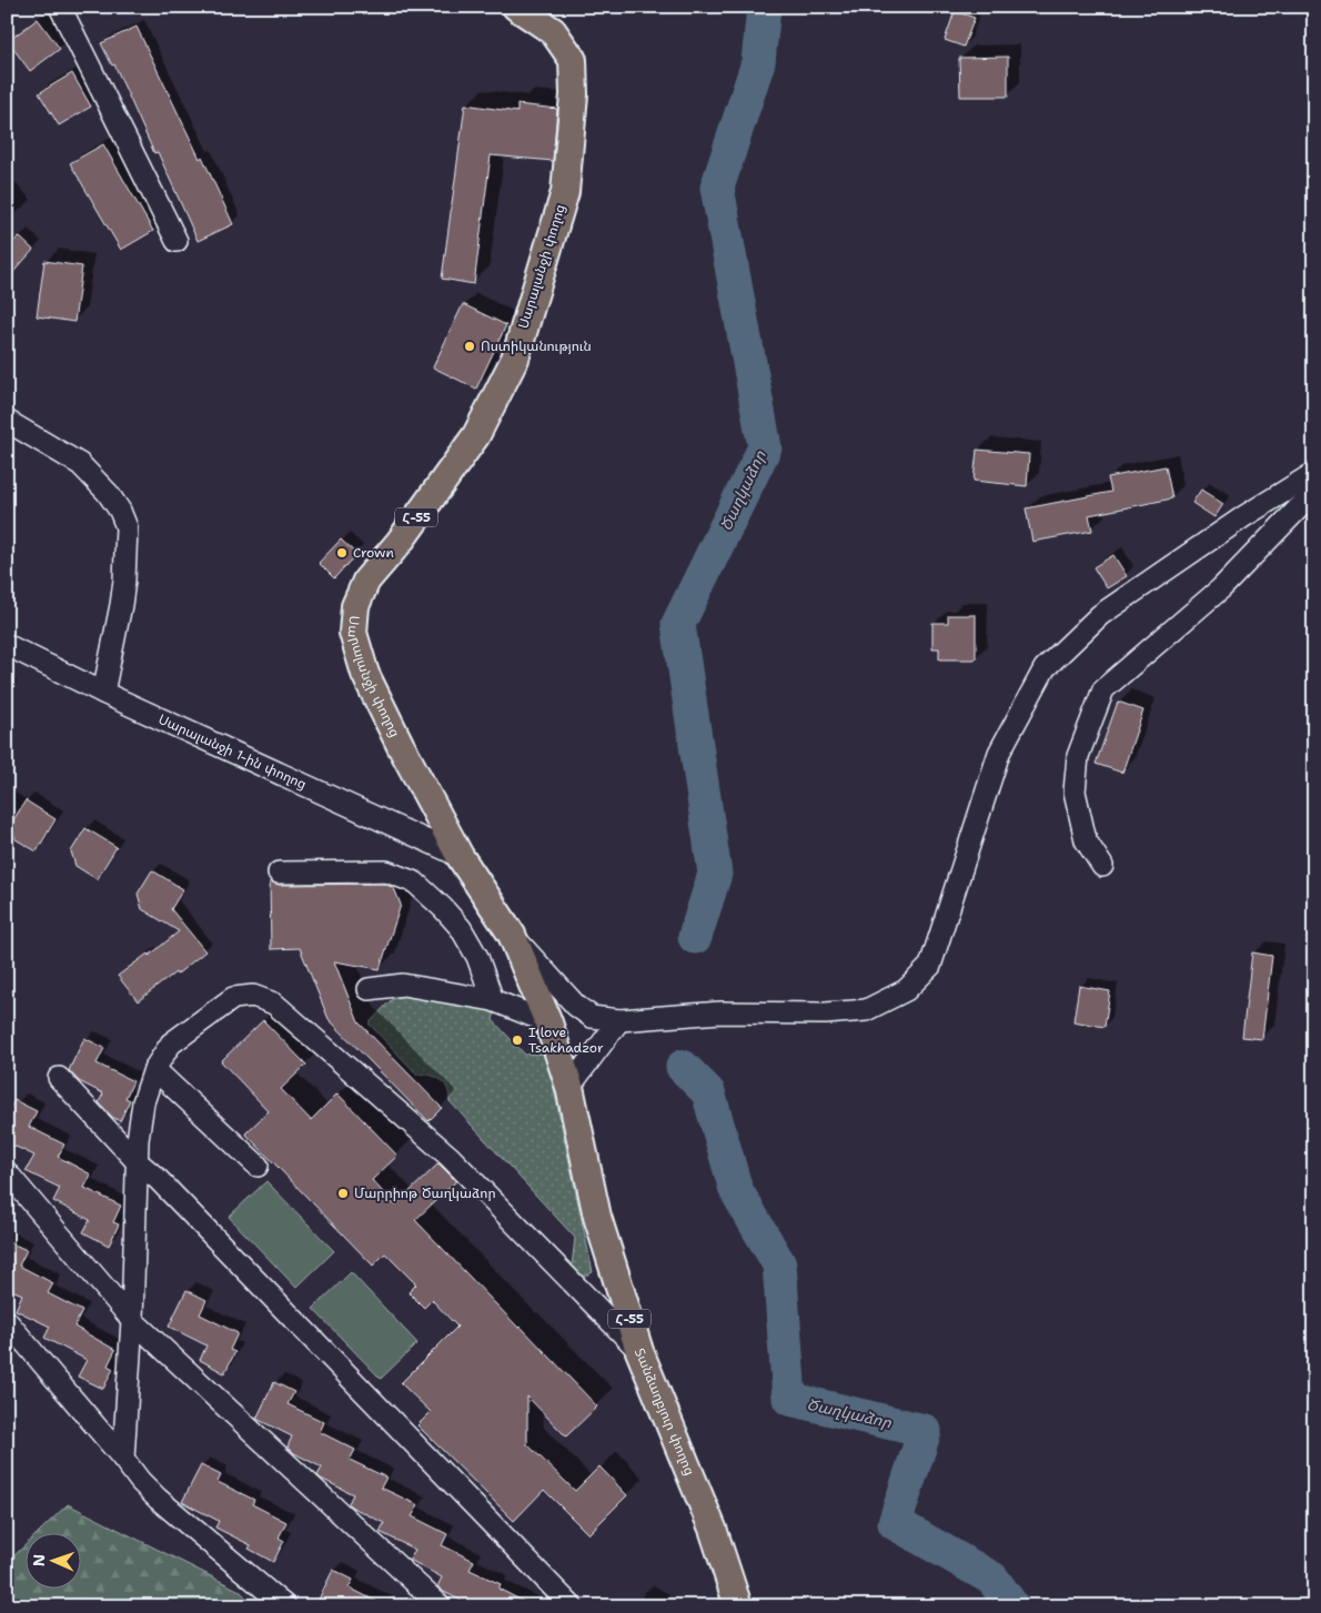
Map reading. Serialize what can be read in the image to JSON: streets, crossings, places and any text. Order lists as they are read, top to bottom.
{
  "streets": {
    "main road": ["Սարալանջի փողոց", "Հ-55", "Տանձաղբյուր փողոց"],
    "street": ["Սարալանջի 1-ին փողոց"]
  },
  "crossings": [
    ["Սարալանջի փողոց", "Սարալանջի 1-ին փողոց"],
    ["Սարալանջի փողոց", "Տանձաղբյուր փողոց"]
  ],
  "water": ["Ծաղկաձոր"],
  "places": [
    "Ոստիկանություն",
    "Crown",
    "I love Tsakhadzor",
    "Մարրիոթ Ծաղկաձոր"
  ],
  "north": "left"
}
